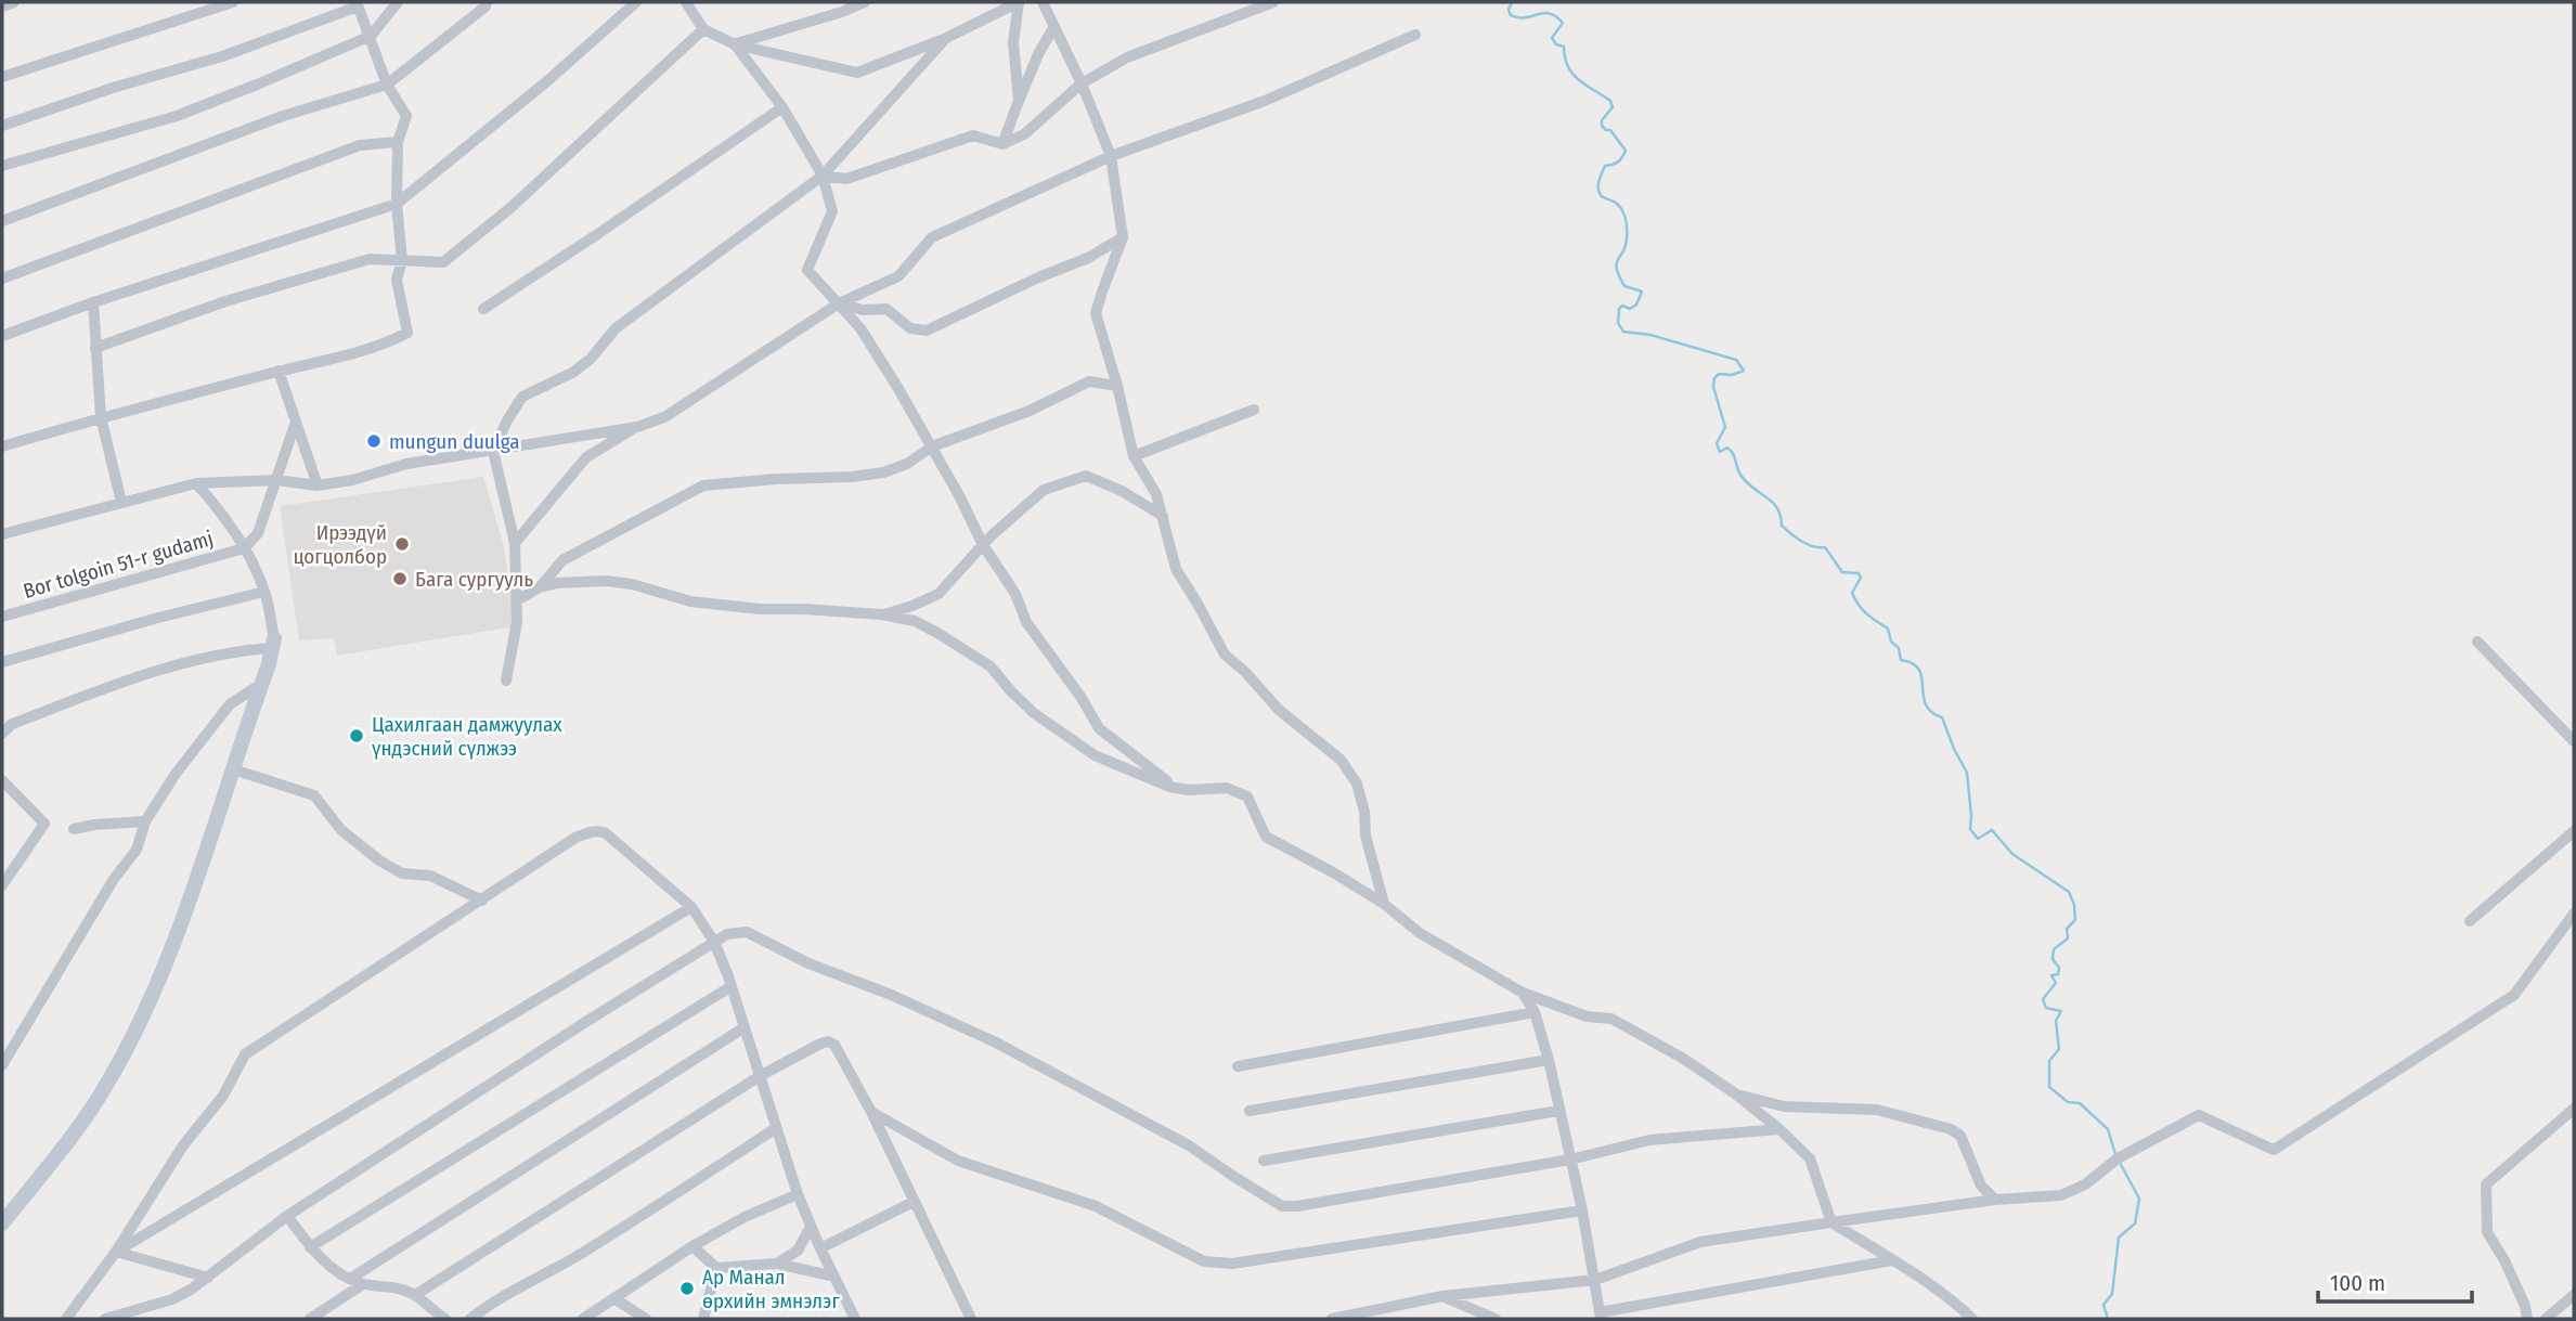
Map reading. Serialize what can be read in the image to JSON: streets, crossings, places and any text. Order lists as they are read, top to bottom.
{
  "streets": {
    "street": ["Bor tolgoin 51-r gudamj"]
  },
  "places": [
    "mungun duulga",
    "Ирээдүй цогцолбор",
    "Бага сургууль",
    "Цахилгаан дамжуулах үндэсний сүлжээ",
    "Ар Манал өрхийн эмнэлэг"
  ],
  "scale_bar": "100 m"
}
